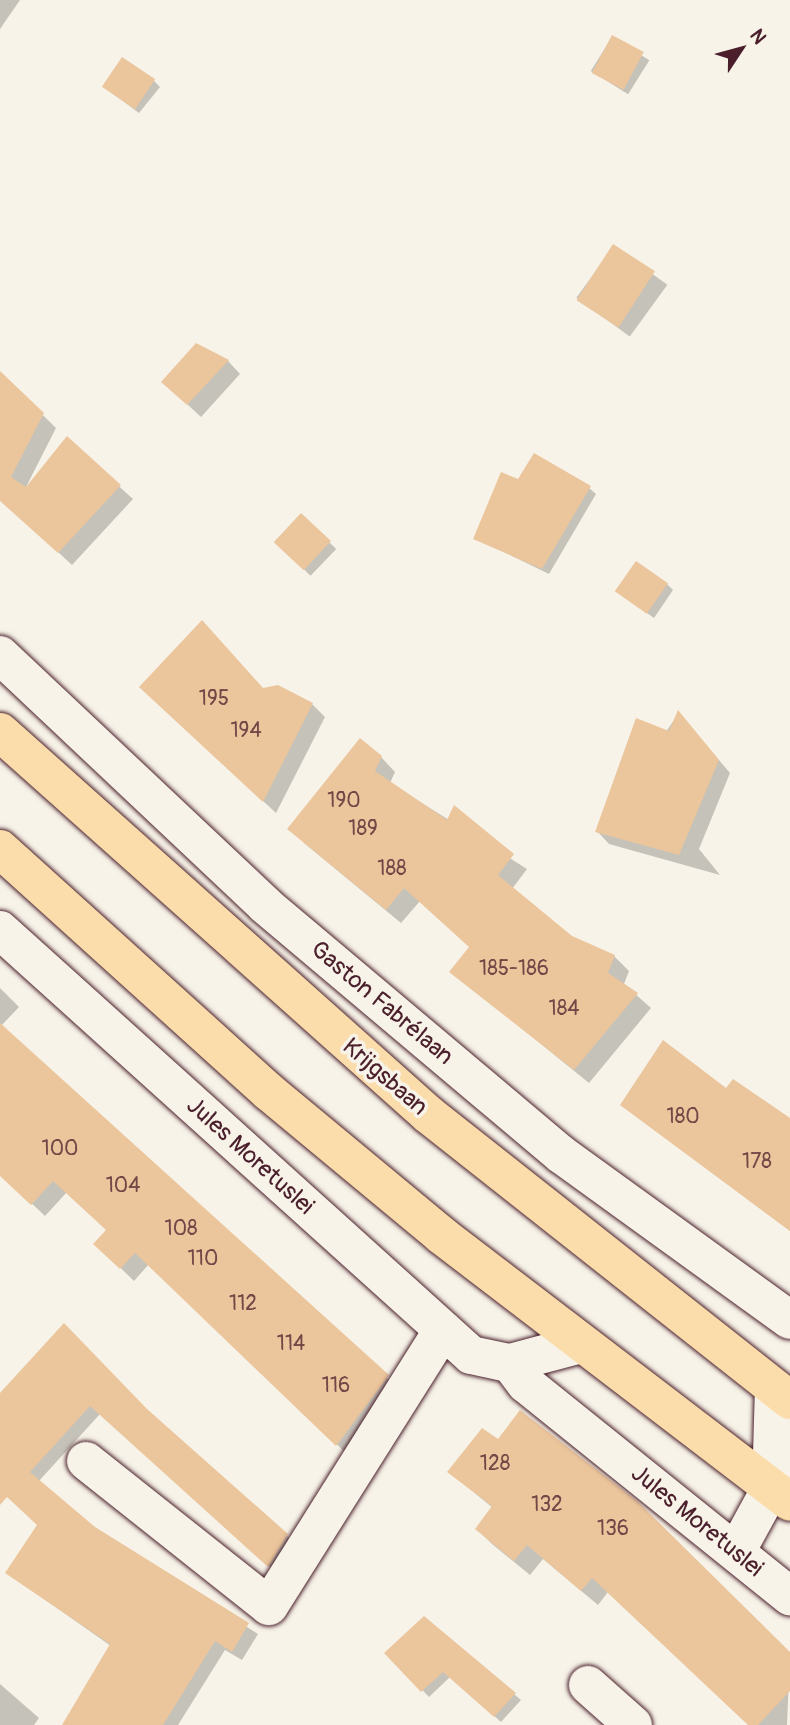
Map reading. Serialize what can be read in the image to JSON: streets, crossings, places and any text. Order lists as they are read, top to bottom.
{
  "streets": {
    "main road": ["Krijgsbaan"],
    "street": ["Gaston Fabrélaan", "Jules Moretuslei"]
  },
  "house_numbers": [
    "195",
    "194",
    "190",
    "189",
    "188",
    "185-186",
    "184",
    "180",
    "100",
    "178",
    "104",
    "108",
    "110",
    "112",
    "114",
    "116",
    "128",
    "132",
    "136"
  ],
  "north": "top right"
}
